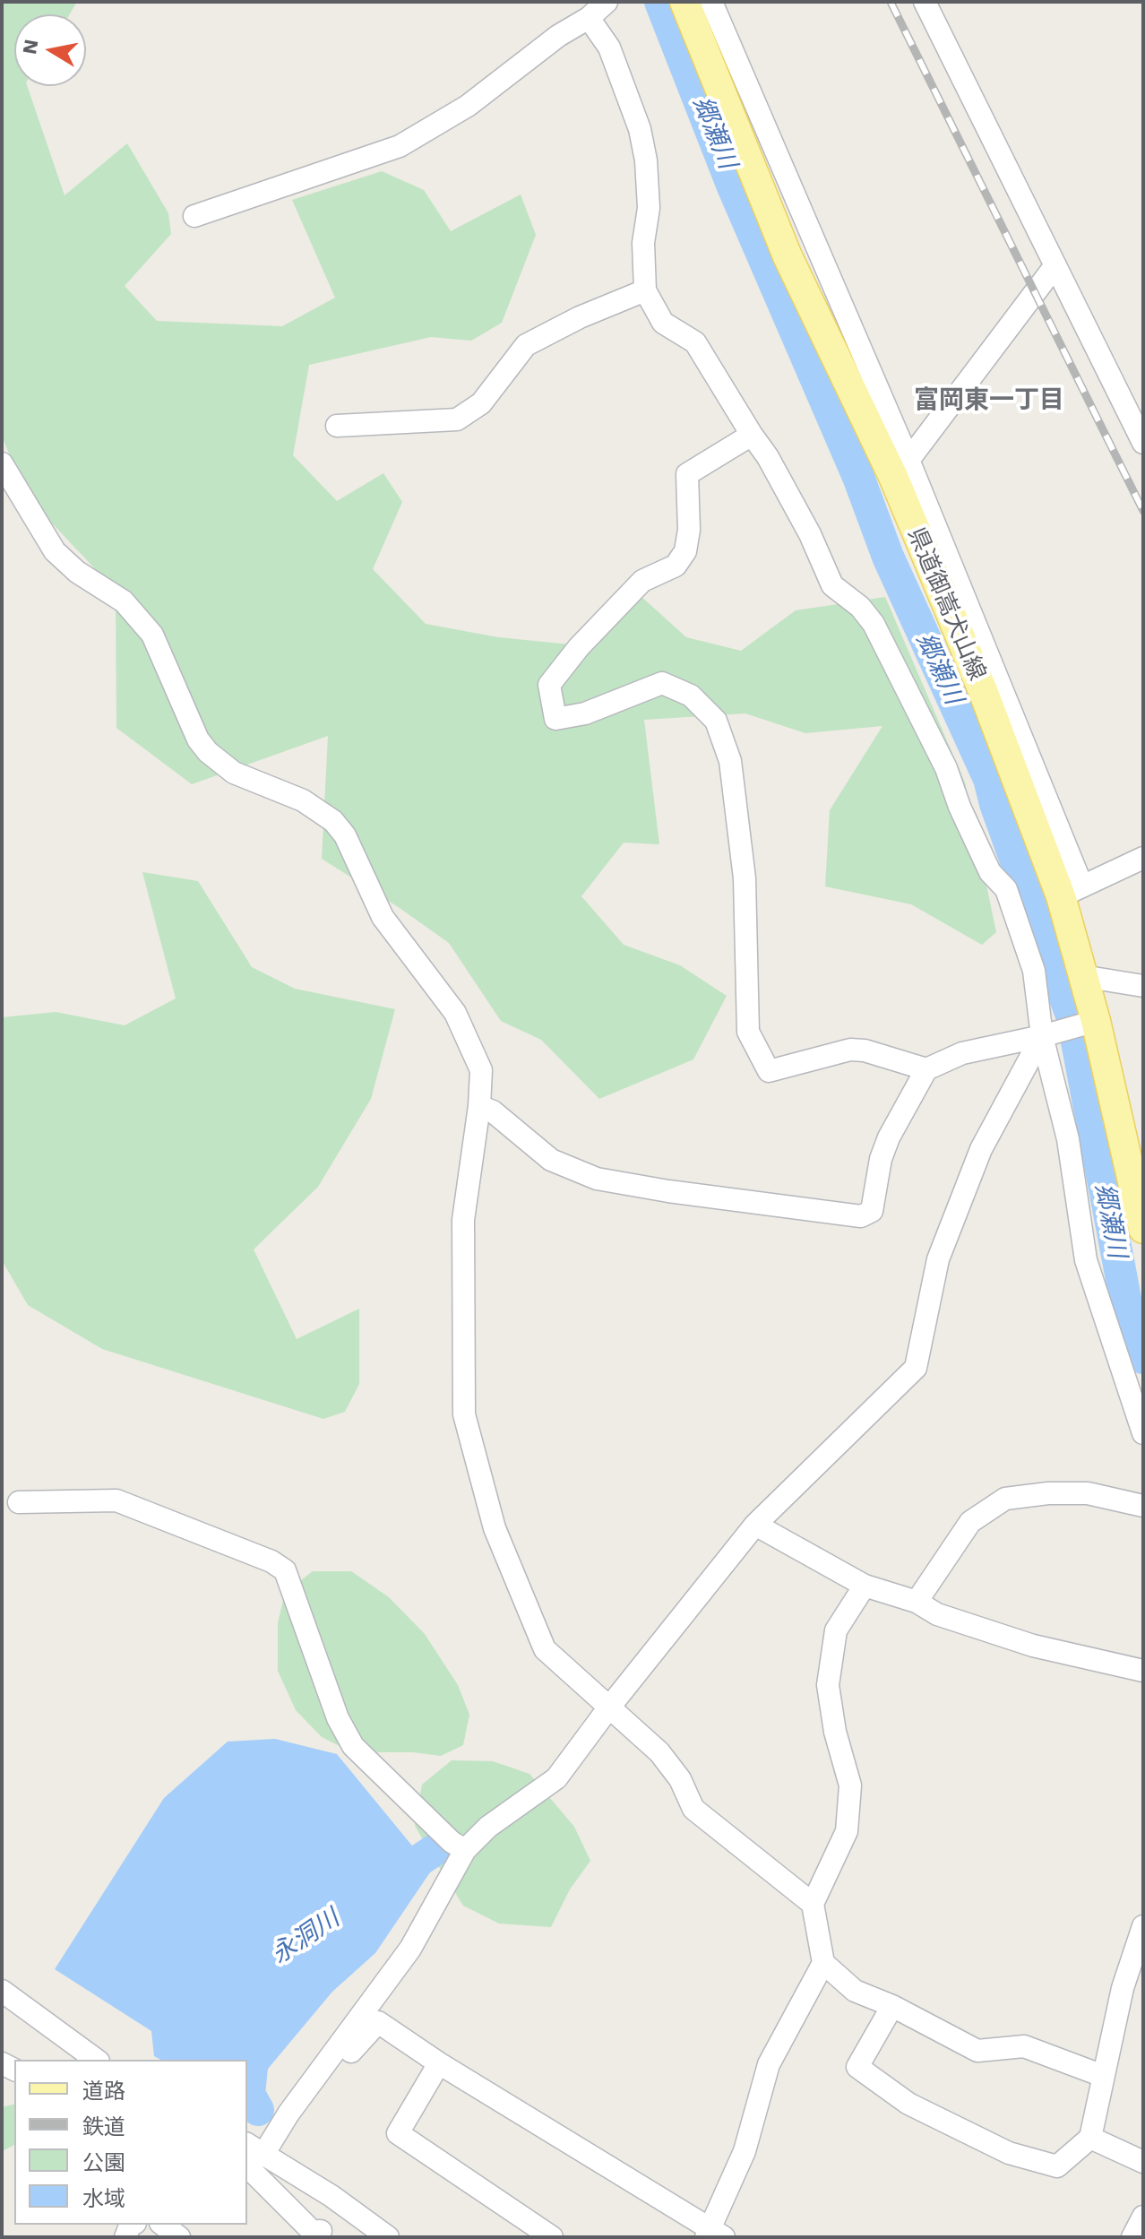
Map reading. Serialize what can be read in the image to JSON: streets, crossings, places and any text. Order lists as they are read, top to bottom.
{
  "streets": {
    "main road": ["県道御嵩犬山線"]
  },
  "districts": ["富岡東一丁目"],
  "water": ["郷瀬川", "永洞川"],
  "legend": [
    "道路",
    "鉄道",
    "公園",
    "水域"
  ],
  "north": "left"
}
